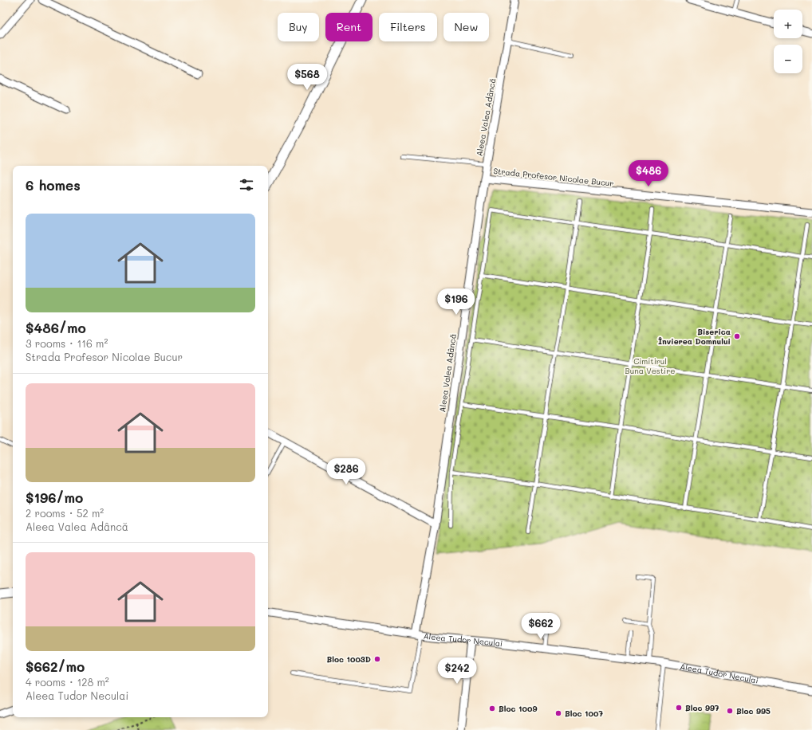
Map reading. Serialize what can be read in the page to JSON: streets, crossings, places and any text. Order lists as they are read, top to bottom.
{
  "streets": {
    "street": ["Aleea Valea Adâncă", "Strada Profesor Nicolae Bucur", "Aleea Tudor Neculai"]
  },
  "crossings": [
    ["Aleea Valea Adâncă", "Strada Profesor Nicolae Bucur"],
    ["Aleea Valea Adâncă", "Aleea Tudor Neculai"]
  ],
  "parks": ["Cimitirul Buna Vestire"],
  "places": [
    "Biserica Învierea Domnului",
    "Bloc 1003D",
    "Bloc 997",
    "Bloc 1009",
    "Bloc 995",
    "Bloc 1007"
  ],
  "page": {
    "map_buttons": ["+", "−"],
    "chip": [
      "Buy",
      "Rent",
      "Filters",
      "New"
    ],
    "price": [
      "$568",
      "$486",
      "$196",
      "$286",
      "$662",
      "$242"
    ],
    "heading": "6 homes",
    "list": [
      {
        "name": "$486/mo",
        "note": "3 rooms · 116 m² · Strada Profesor Nicolae Bucur"
      },
      {
        "name": "$196/mo",
        "note": "2 rooms · 52 m² · Aleea Valea Adâncă"
      },
      {
        "name": "$662/mo",
        "note": "4 rooms · 128 m² · Aleea Tudor Neculai"
      }
    ]
  }
}
